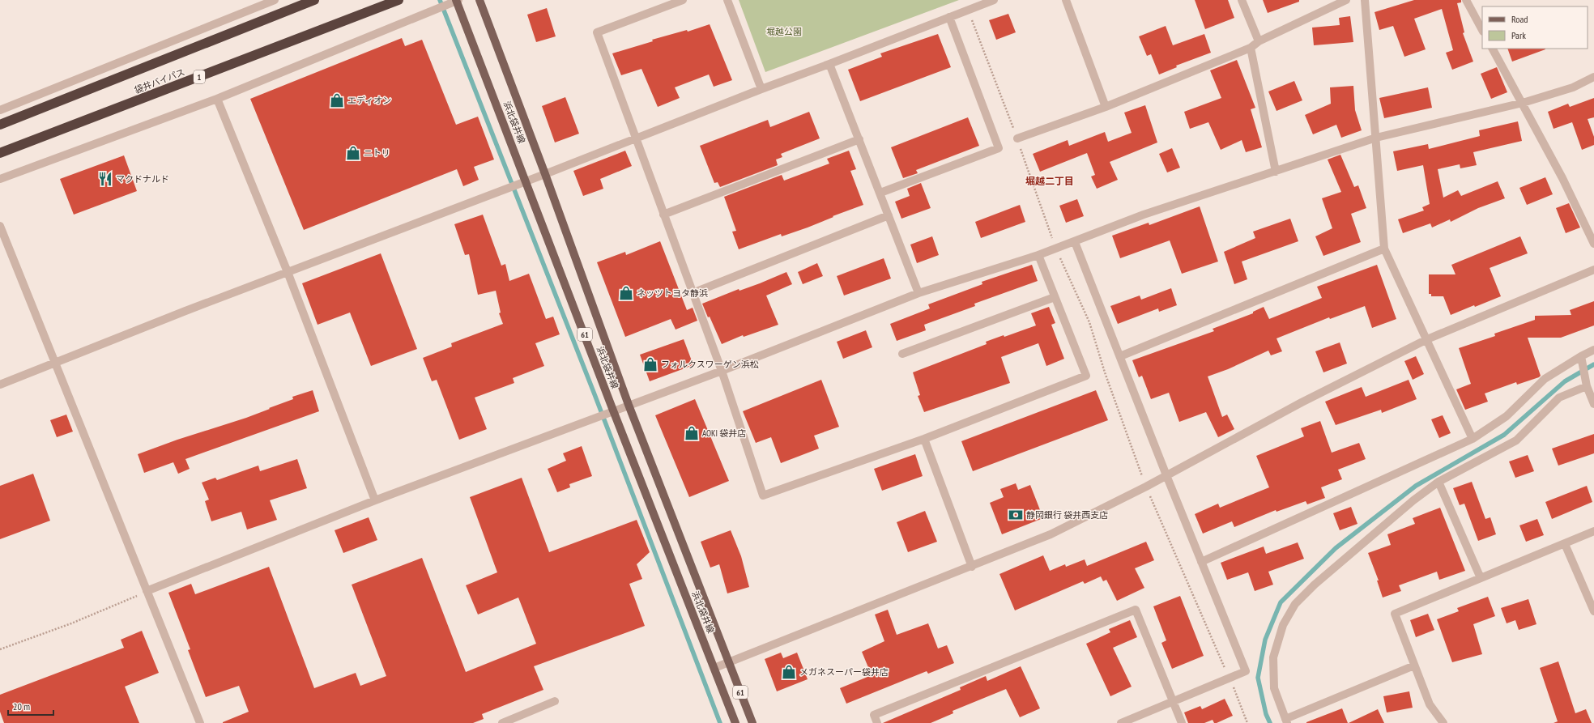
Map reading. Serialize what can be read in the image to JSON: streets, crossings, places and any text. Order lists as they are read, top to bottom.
{
  "streets": {
    "highway": ["1", "袋井バイパス"],
    "main road": ["浜北袋井線", "61"]
  },
  "districts": ["堀越二丁目"],
  "parks": ["堀越公園"],
  "places": {
    "shop": [
      "エディオン",
      "ニトリ",
      "ネッツトヨタ静浜",
      "フォルクスワーゲン浜松",
      "AOKI 袋井店",
      "メガネスーパー袋井店"
    ],
    "restaurant": ["マクドナルド"],
    "bank": ["静岡銀行 袋井西支店"]
  },
  "legend": ["Road", "Park"],
  "scale_bar": "20 m"
}
